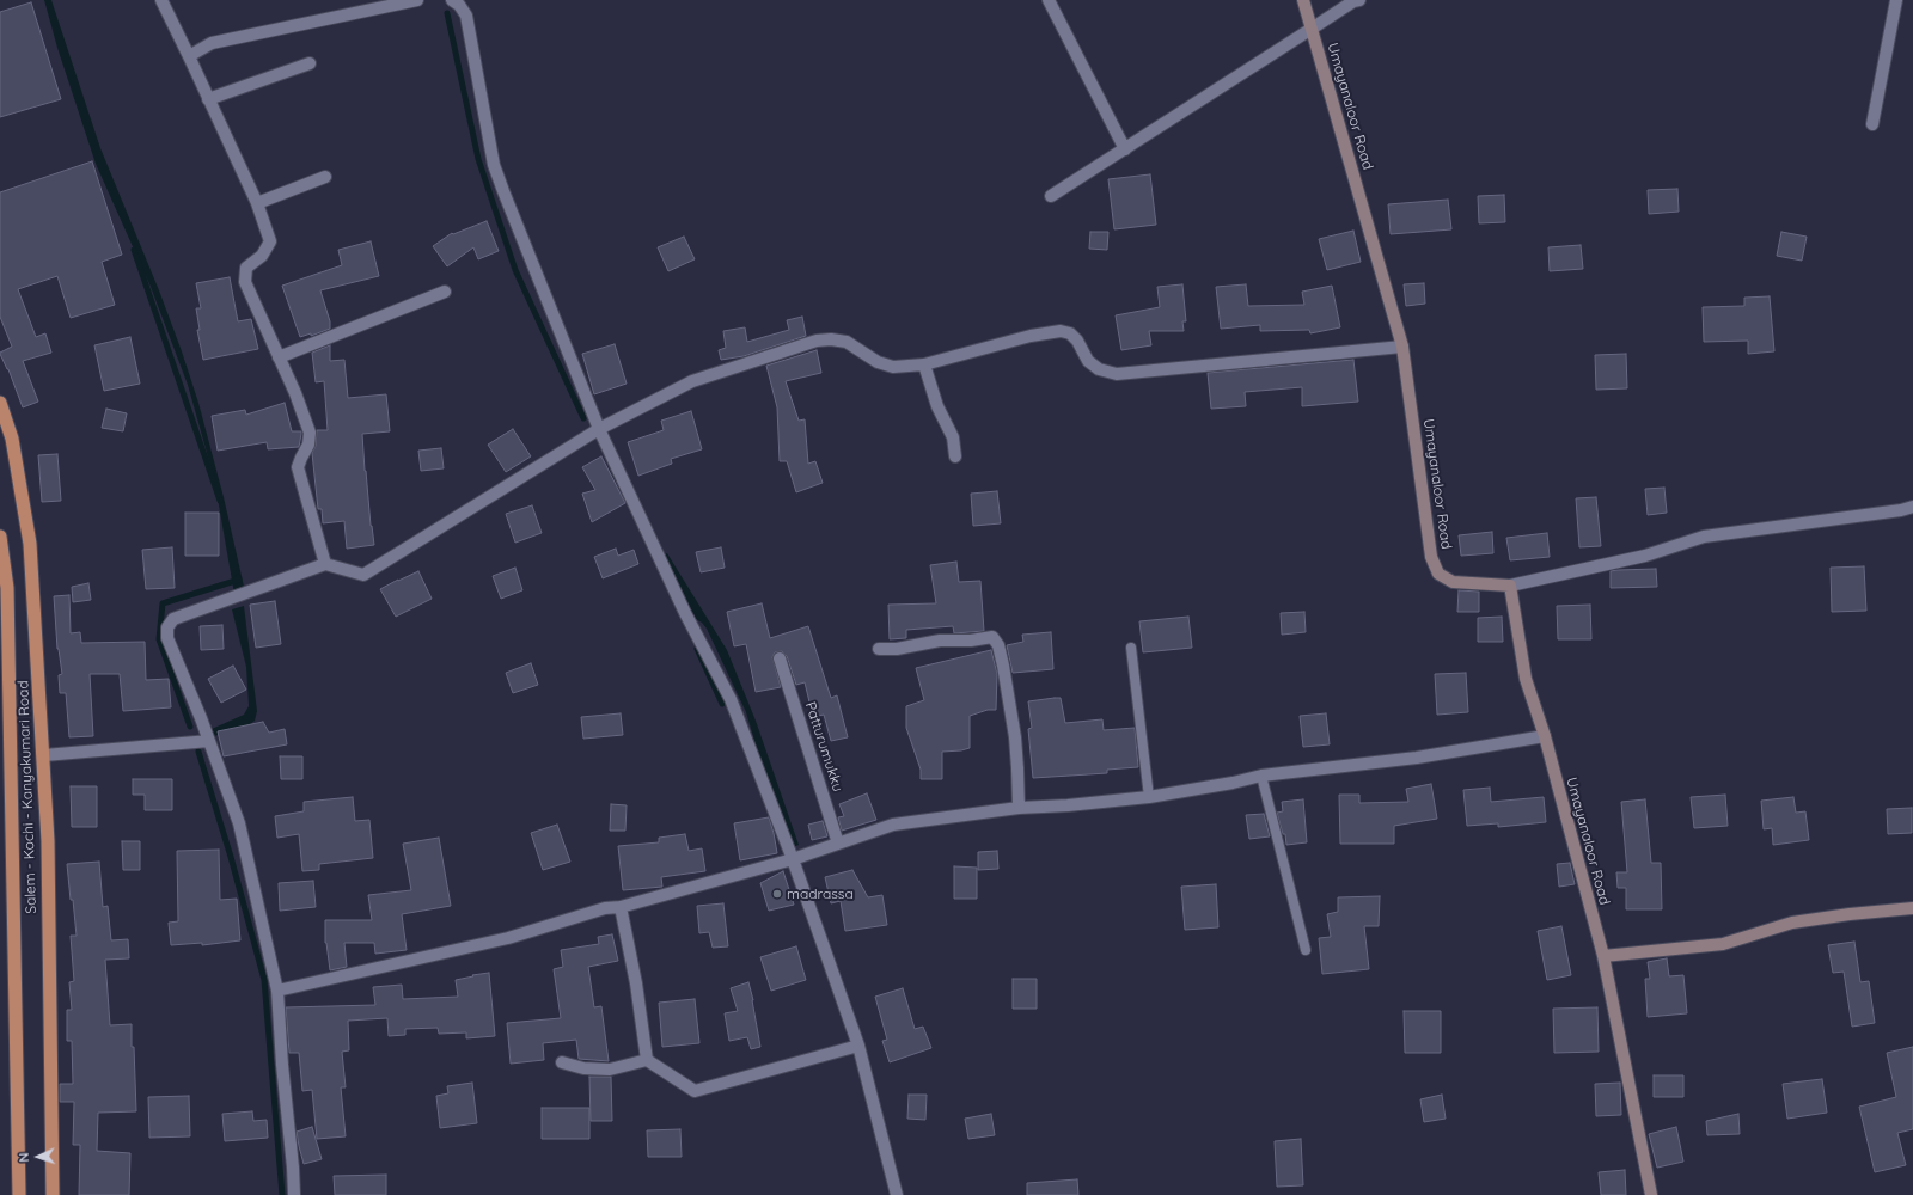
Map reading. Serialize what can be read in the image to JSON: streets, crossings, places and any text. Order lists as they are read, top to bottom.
{
  "streets": {
    "highway": ["Salem - Kochi - Kanyakumari Road"],
    "main road": ["Umayanaloor Road"],
    "street": ["Patturumukku"]
  },
  "places": ["madrassa"],
  "north": "left"
}
